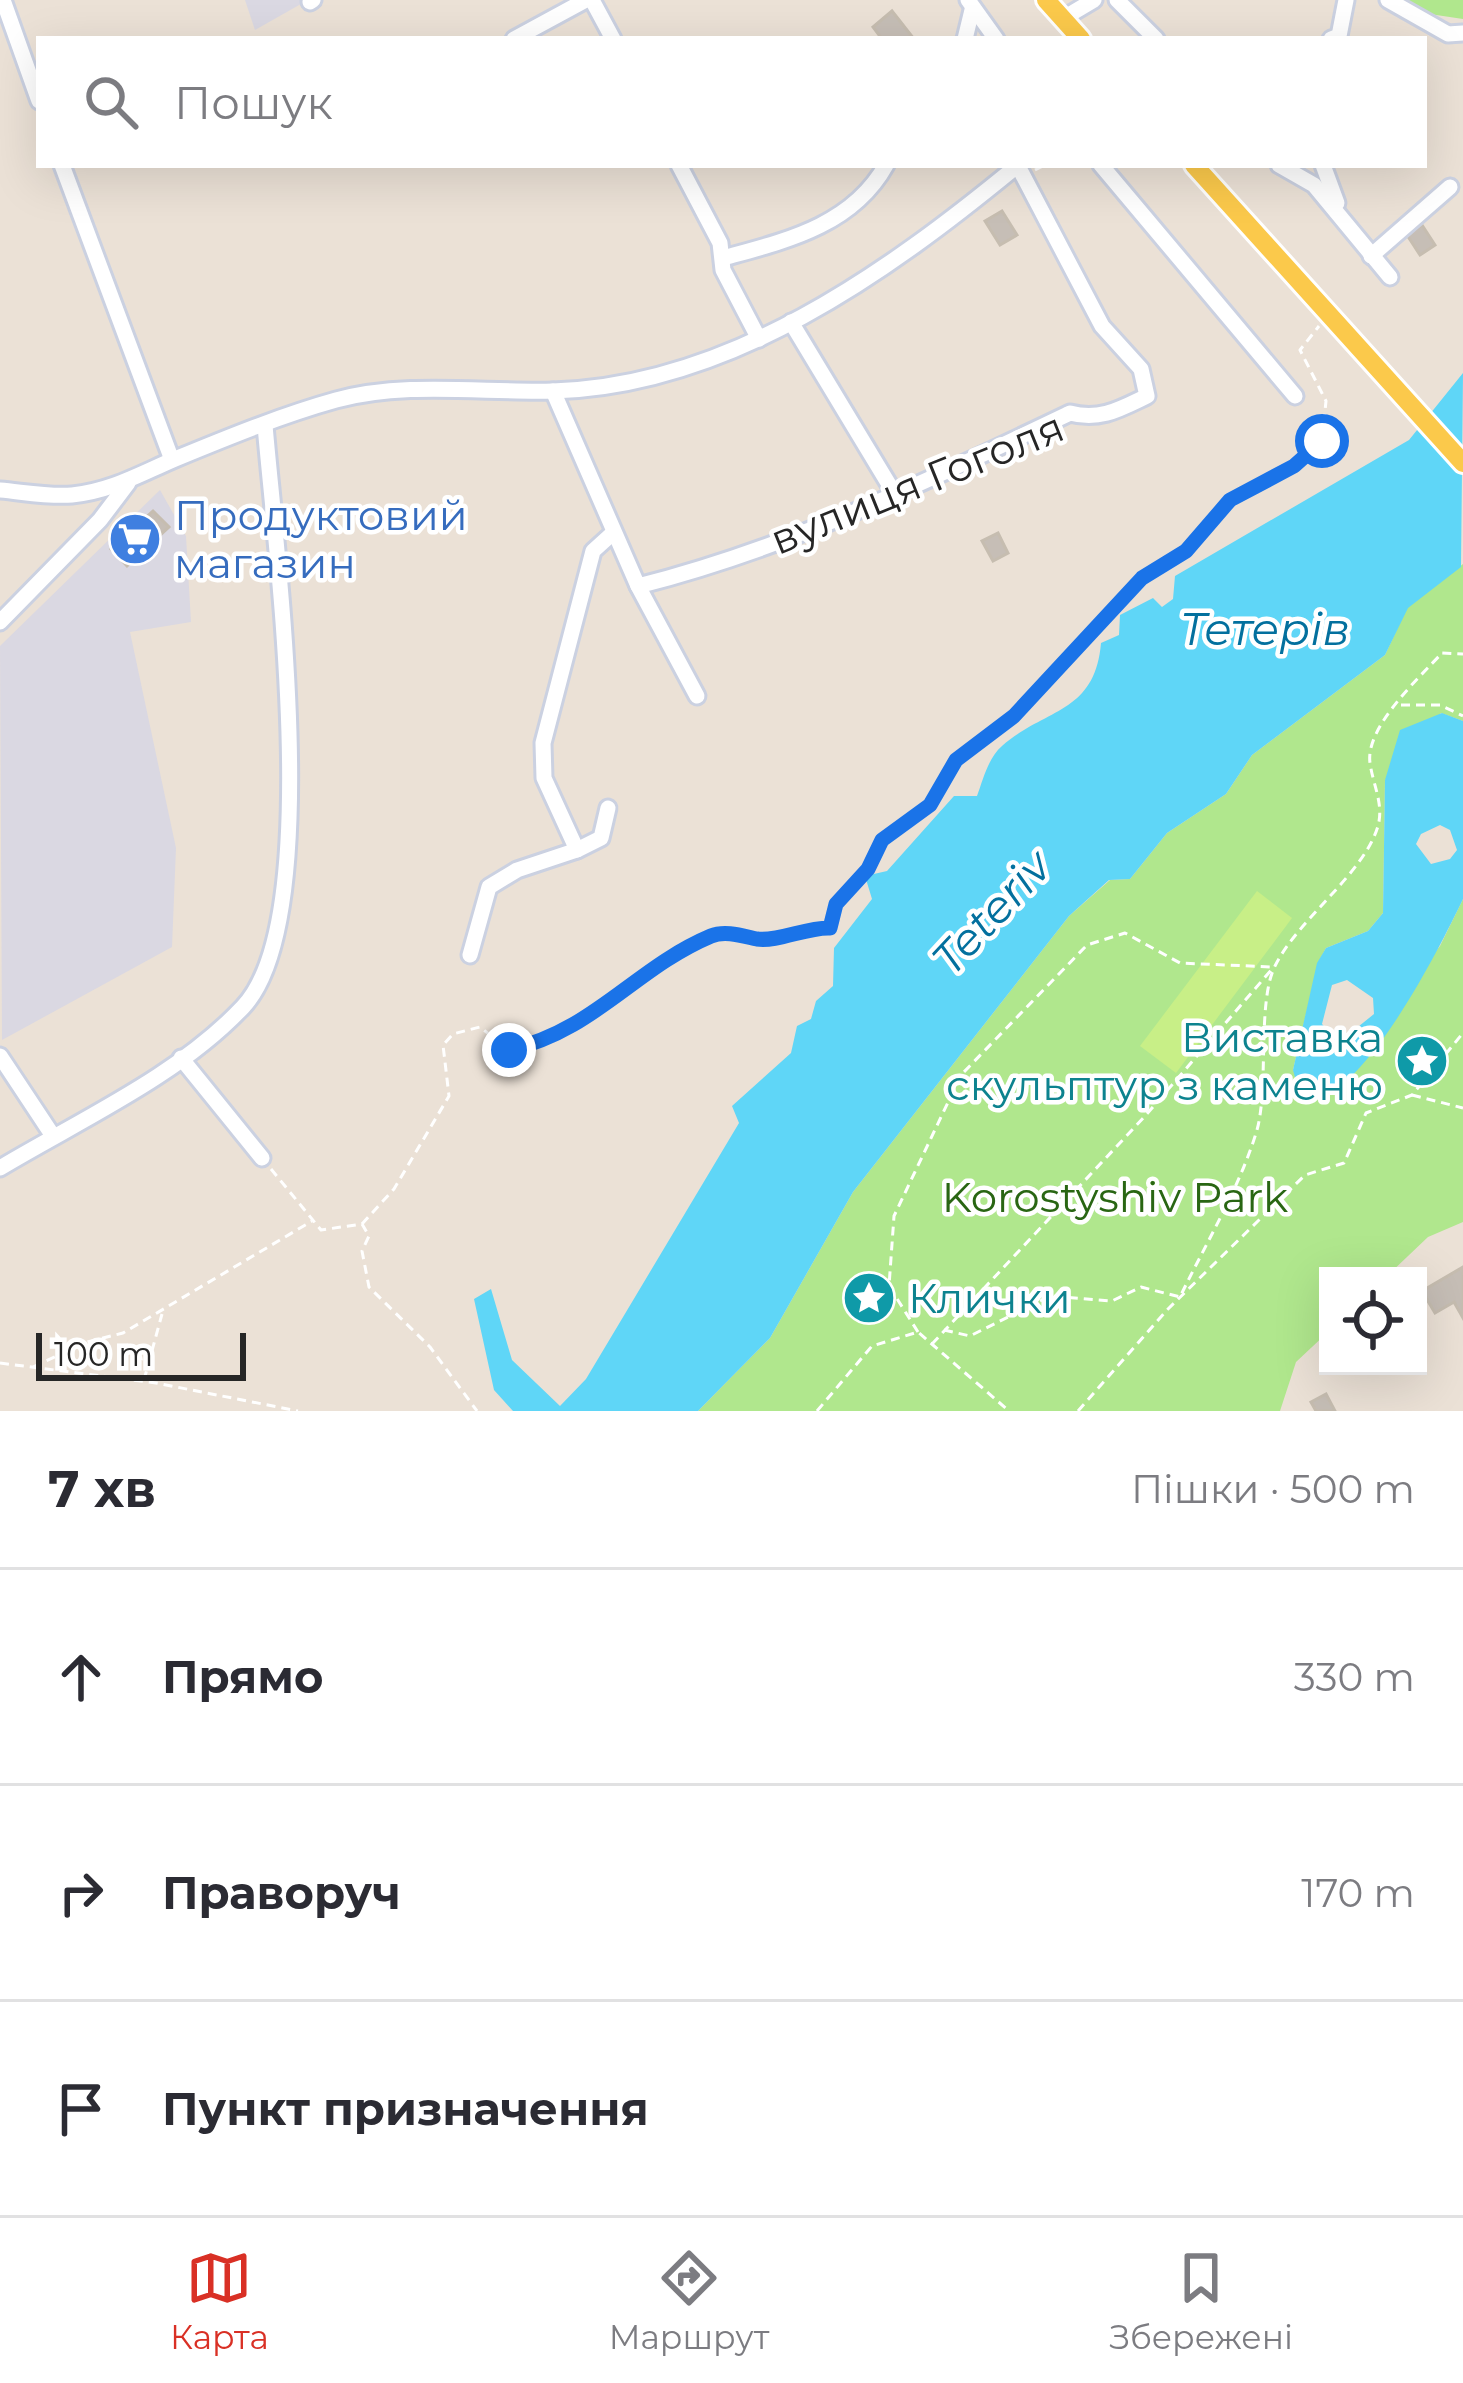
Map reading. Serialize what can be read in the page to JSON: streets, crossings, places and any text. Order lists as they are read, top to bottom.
{
  "streets": {
    "street": ["вулиця Гоголя"]
  },
  "water": ["Тетерів", "Teteriv"],
  "parks": ["Korostyshiv Park"],
  "places": {
    "supermarket": ["Продуктовий магазин"],
    "place": ["Виставка скульптур з каменю", "Клички"]
  },
  "scale_bar": "100 m",
  "page": {
    "search": "Пошук",
    "scale": "100 m",
    "heading": ["7 хв", "Пішки · 500 m"],
    "list": [
      ["Прямо", "330 m"],
      ["Праворуч", "170 m"],
      "Пункт призначення"
    ],
    "nav": ["Карта", "Маршрут", "Збережені"]
  }
}
